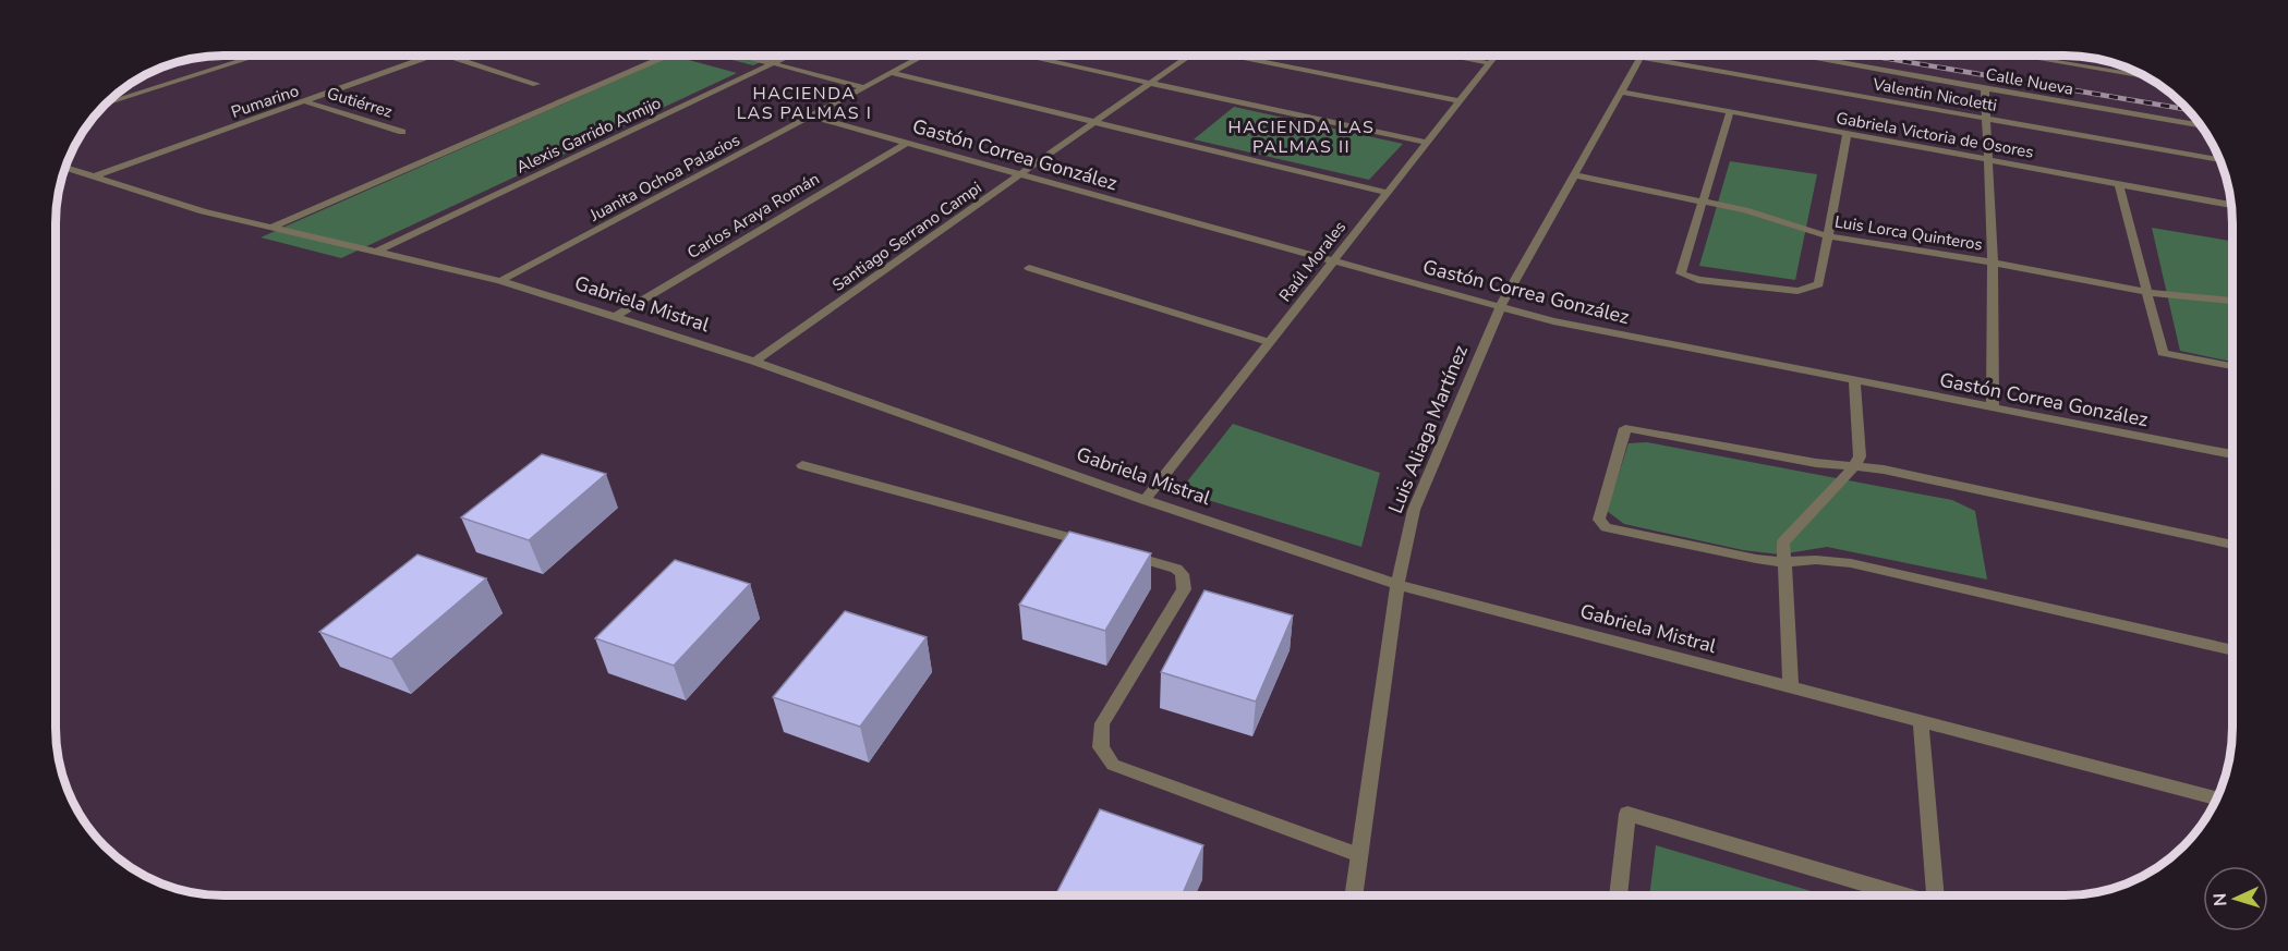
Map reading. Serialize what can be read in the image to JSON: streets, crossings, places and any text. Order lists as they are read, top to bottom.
{
  "streets": {
    "street": [
      "Calle Nueva",
      "Valentin Nicoletti",
      "Pumarino",
      "Gutiérrez",
      "Alexis Garrido Armijo",
      "Gabriela Victoria de Osores",
      "Gastón Correa González",
      "Juanita Ochoa Palacios",
      "Carlos Araya Román",
      "Luis Lorca Quinteros",
      "Santiago Serrano Campi",
      "Raúl Morales",
      "Gabriela Mistral",
      "Luis Aliaga Martínez"
    ]
  },
  "crossings": [
    ["Pumarino", "Gutiérrez"],
    ["Pumarino", "Gabriela Mistral"],
    ["Alexis Garrido Armijo", "Gabriela Mistral"],
    ["Gabriela Victoria de Osores", "Luis Aliaga Martínez"],
    ["Gastón Correa González", "Juanita Ochoa Palacios"],
    ["Gastón Correa González", "Carlos Araya Román"],
    ["Gastón Correa González", "Santiago Serrano Campi"],
    ["Gastón Correa González", "Raúl Morales"],
    ["Gastón Correa González", "Luis Aliaga Martínez"],
    ["Juanita Ochoa Palacios", "Gabriela Mistral"],
    ["Carlos Araya Román", "Gabriela Mistral"],
    ["Luis Lorca Quinteros", "Luis Aliaga Martínez"],
    ["Santiago Serrano Campi", "Gabriela Mistral"],
    ["Raúl Morales", "Gabriela Mistral"],
    ["Gabriela Mistral", "Luis Aliaga Martínez"]
  ],
  "districts": ["HACIENDA LAS PALMAS I", "HACIENDA LAS PALMAS II"],
  "north": "left"
}
